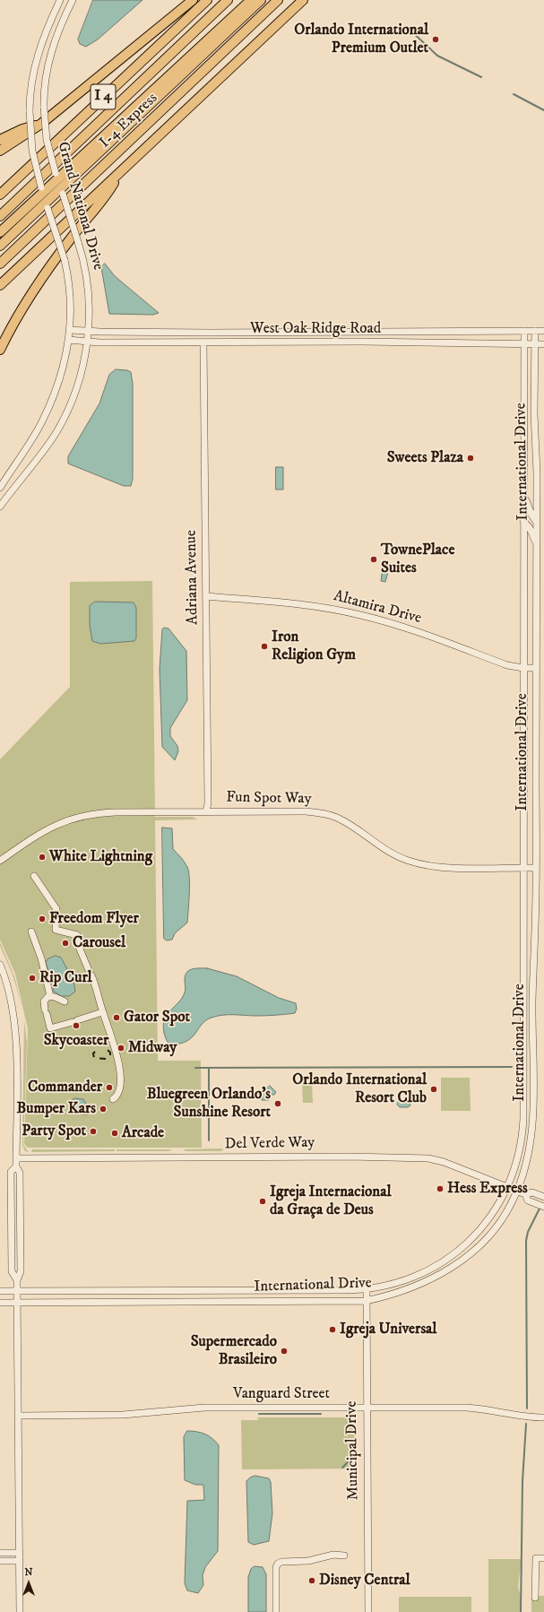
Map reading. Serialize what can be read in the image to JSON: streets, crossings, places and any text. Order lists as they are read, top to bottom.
{
  "streets": {
    "highway": ["I 4", "I-4 Express"],
    "street": [
      "Grand National Drive",
      "West Oak Ridge Road",
      "International Drive",
      "Adriana Avenue",
      "Altamira Drive",
      "Fun Spot Way",
      "Del Verde Way",
      "Vanguard Street",
      "Municipal Drive"
    ]
  },
  "crossings": [
    ["Grand National Drive", "West Oak Ridge Road"],
    ["West Oak Ridge Road", "International Drive"],
    ["West Oak Ridge Road", "Adriana Avenue"],
    ["International Drive", "Altamira Drive"],
    ["International Drive", "Fun Spot Way"],
    ["International Drive", "Del Verde Way"],
    ["International Drive", "Municipal Drive"],
    ["Adriana Avenue", "Altamira Drive"],
    ["Adriana Avenue", "Fun Spot Way"],
    ["Vanguard Street", "Municipal Drive"]
  ],
  "places": [
    "Orlando International Premium Outlet",
    "Sweets Plaza",
    "TownePlace Suites",
    "Iron Religion Gym",
    "White Lightning",
    "Freedom Flyer",
    "Carousel",
    "Rip Curl",
    "Gator Spot",
    "Skycoaster",
    "Midway",
    "Commander",
    "Orlando International Resort Club",
    "Bluegreen Orlando's Sunshine Resort",
    "Bumper Kars",
    "Party Spot",
    "Arcade",
    "Hess Express",
    "Igreja Internacional da Graça de Deus",
    "Igreja Universal",
    "Supermercado Brasileiro",
    "Disney Central"
  ],
  "north": "top"
}
